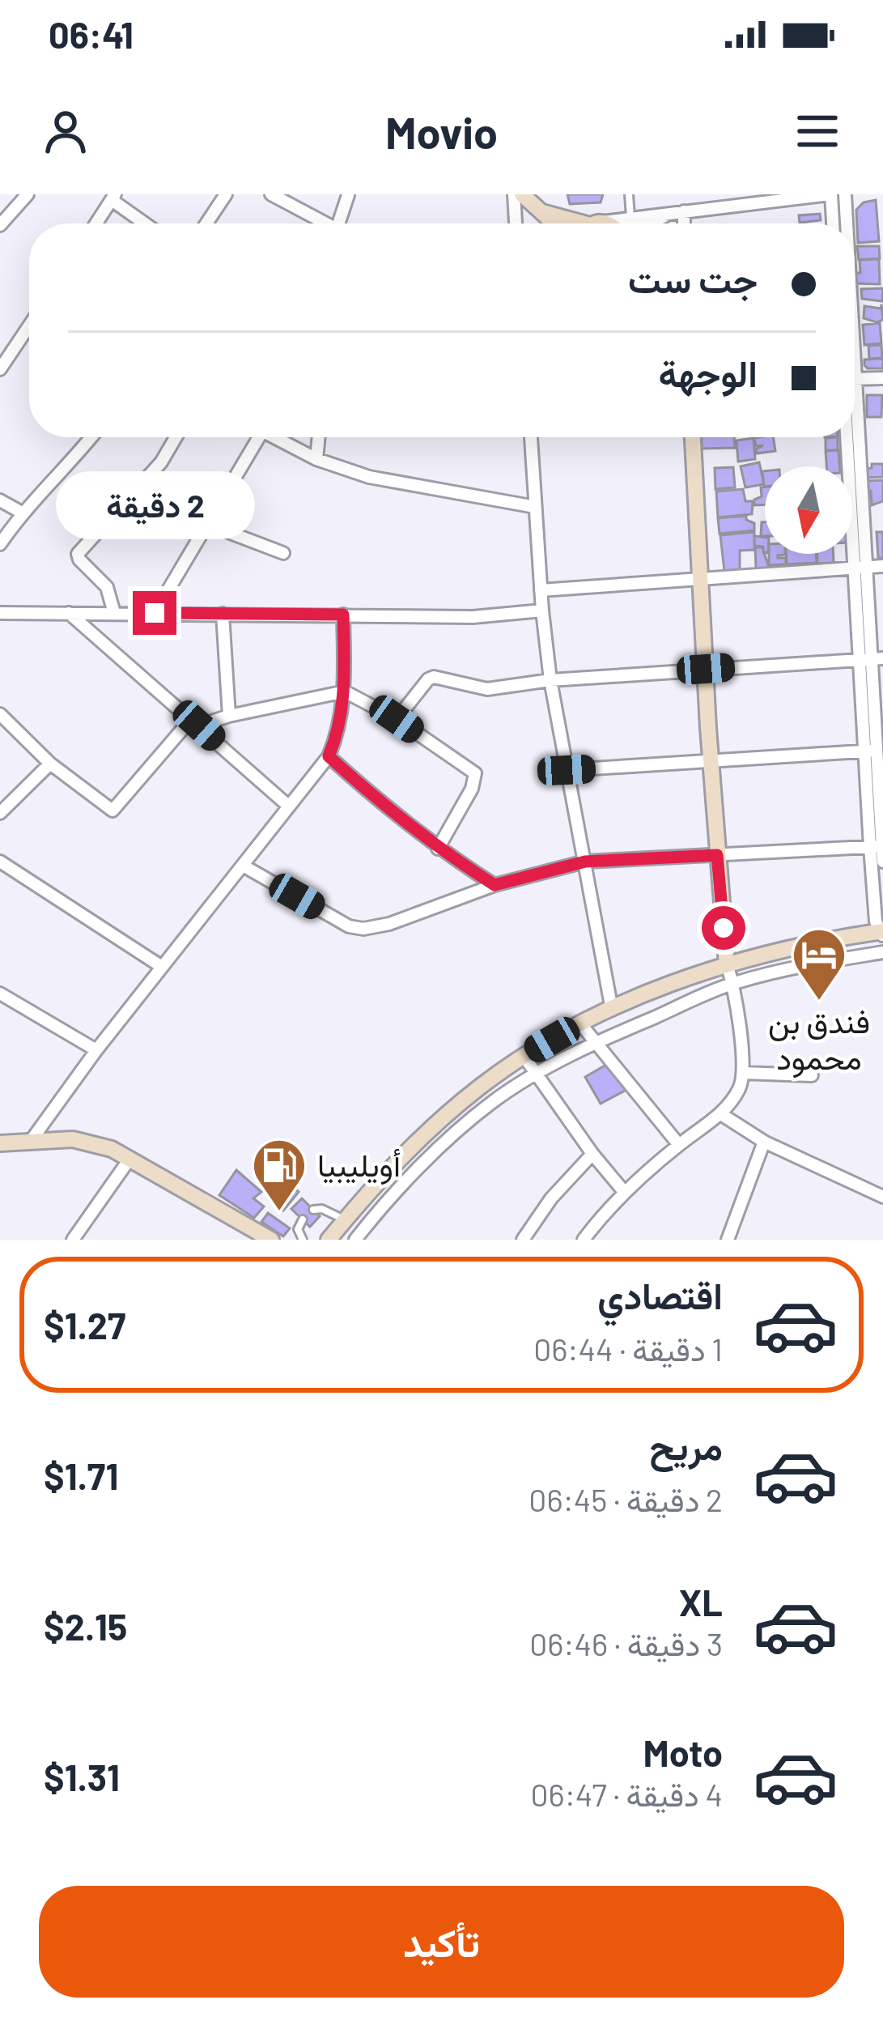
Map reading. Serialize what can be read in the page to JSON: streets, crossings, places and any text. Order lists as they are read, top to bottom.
{
  "places": {
    "hotel": ["فندق بن محمود"],
    "fuel station": ["أويليبيا"]
  },
  "north": "bottom",
  "page": {
    "status": "06:41",
    "header": "Movio",
    "banner": ["جت ست", "الوجهة"],
    "bubble": "2 دقيقة",
    "list": [
      {
        "name": "اقتصادي",
        "note": "1 دقيقة · 06:44",
        "value": "$1.27"
      },
      {
        "name": "مريح",
        "note": "2 دقيقة · 06:45",
        "value": "$1.71"
      },
      {
        "name": "XL",
        "note": "3 دقيقة · 06:46",
        "value": "$2.15"
      },
      {
        "name": "Moto",
        "note": "4 دقيقة · 06:47",
        "value": "$1.31"
      }
    ],
    "buttons": "تأكيد"
  }
}
